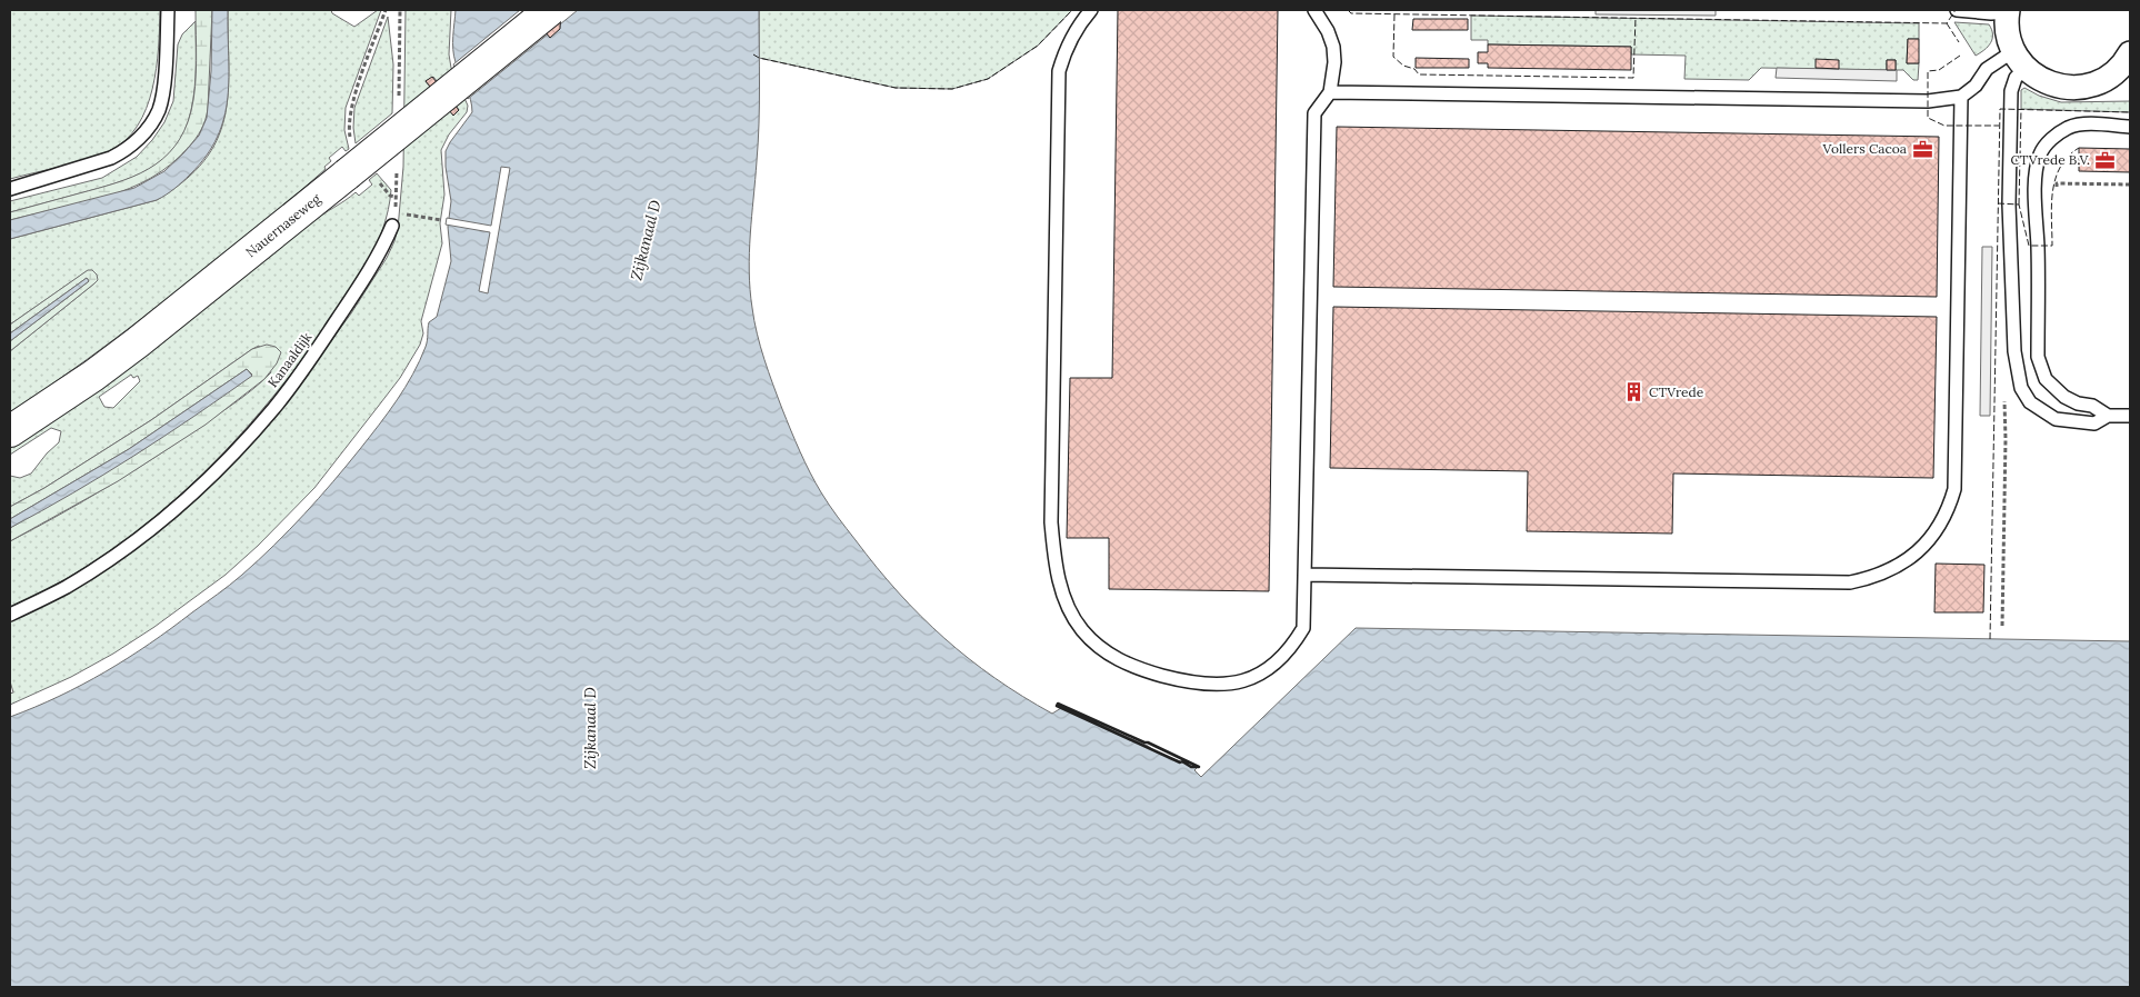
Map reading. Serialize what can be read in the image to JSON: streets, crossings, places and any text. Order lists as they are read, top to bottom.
{
  "streets": {
    "main road": ["Nauernaseweg"],
    "lane": ["Kanaaldijk"]
  },
  "water": ["Zijkanaal D"],
  "places": {
    "office": ["Vollers Cacoa", "CTVrede B.V."],
    "building": ["CTVrede"]
  }
}
